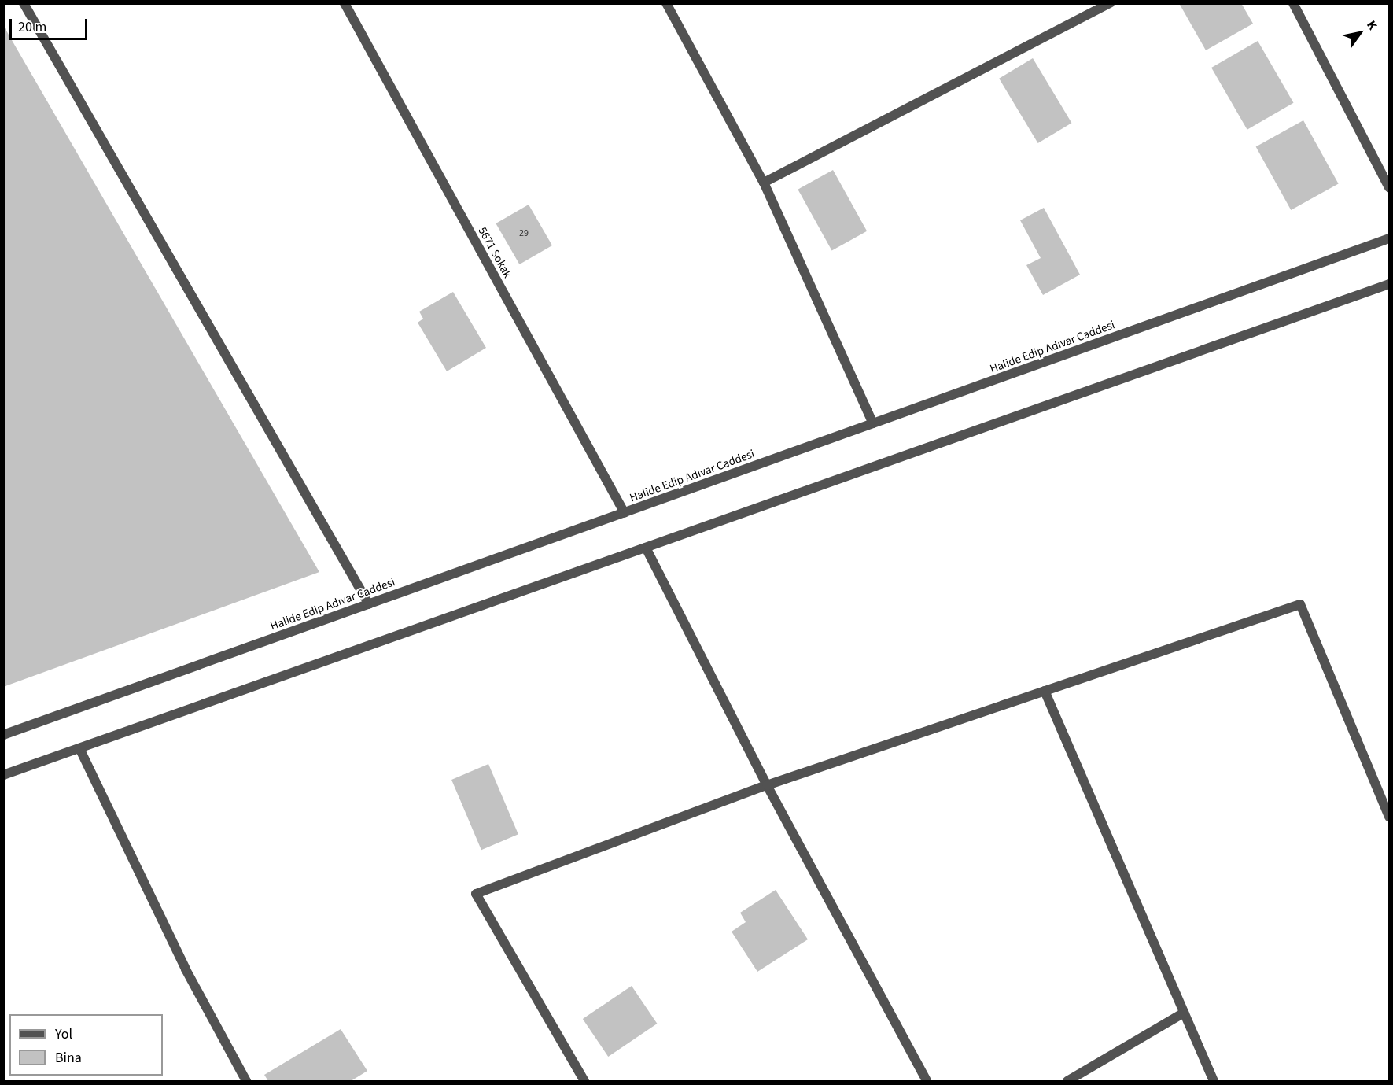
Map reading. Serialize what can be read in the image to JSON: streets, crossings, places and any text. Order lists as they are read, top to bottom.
{
  "streets": {
    "street": ["5671 Sokak", "Halide Edip Adıvar Caddesi"]
  },
  "crossings": [
    ["5671 Sokak", "Halide Edip Adıvar Caddesi"]
  ],
  "house_numbers": ["29"],
  "legend": ["Yol", "Bina"],
  "scale_bar": "20 m",
  "north": "top right"
}
